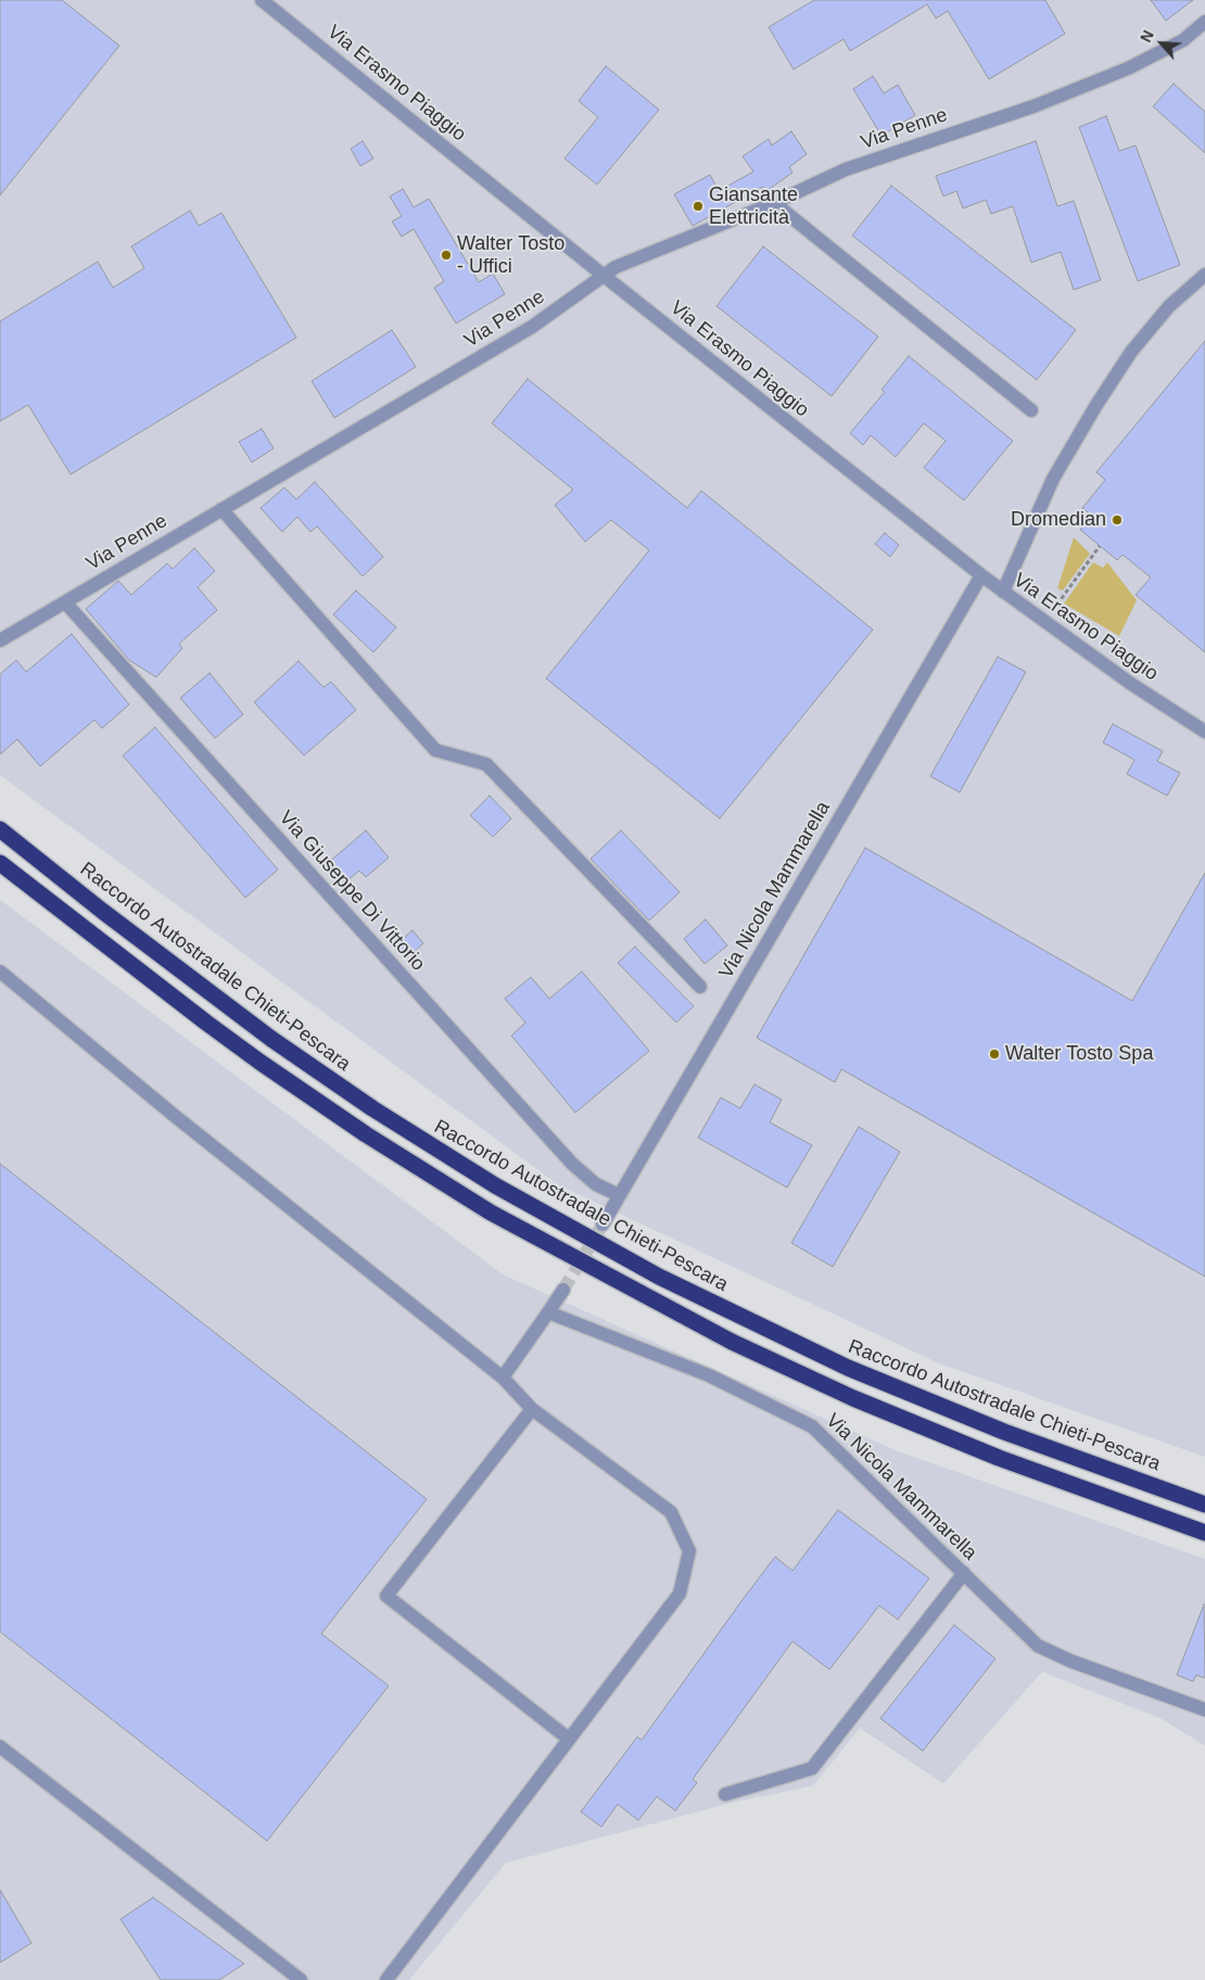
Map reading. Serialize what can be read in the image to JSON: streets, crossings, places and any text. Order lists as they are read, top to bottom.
{
  "streets": {
    "highway": ["Raccordo Autostradale Chieti-Pescara"],
    "street": [
      "Via Erasmo Piaggio",
      "Via Penne",
      "Via Nicola Mammarella",
      "Via Giuseppe Di Vittorio"
    ]
  },
  "crossings": [
    ["Via Erasmo Piaggio", "Via Penne"],
    ["Via Erasmo Piaggio", "Via Nicola Mammarella"],
    ["Via Penne", "Via Giuseppe Di Vittorio"],
    ["Via Nicola Mammarella", "Via Giuseppe Di Vittorio"]
  ],
  "places": [
    "Giansante Elettricità",
    "Walter Tosto - Uffici",
    "Dromedian",
    "Walter Tosto Spa"
  ],
  "north": "top left"
}
